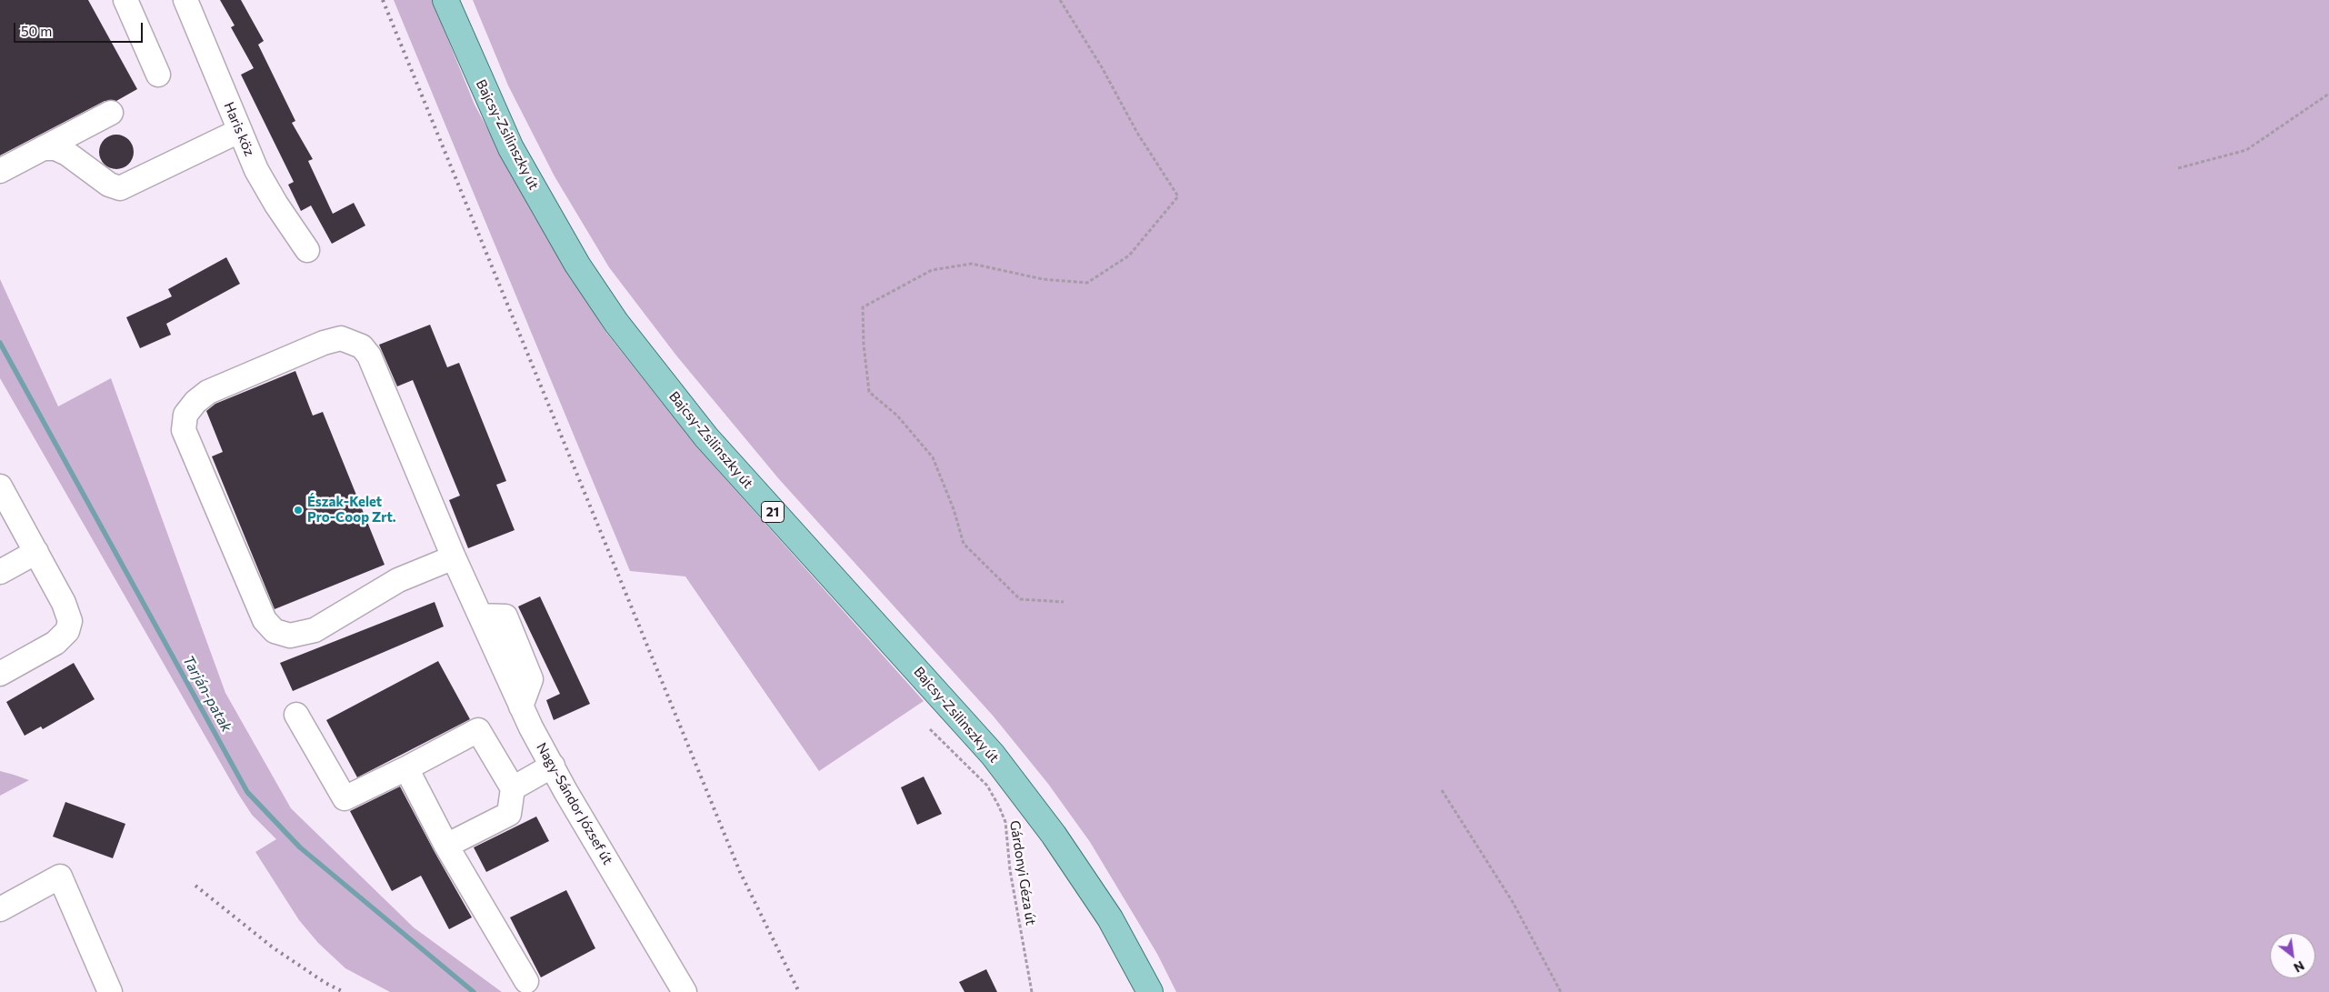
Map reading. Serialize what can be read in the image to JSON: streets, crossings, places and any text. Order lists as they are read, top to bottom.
{
  "streets": {
    "main road": ["Bajcsy-Zsilinszky út", "21"],
    "street": ["Haris köz", "Nagy-Sándor József út"],
    "path": ["Gárdonyi Géza út"]
  },
  "water": ["Tarján-patak"],
  "places": ["Észak-Kelet Pro-Coop Zrt."],
  "scale_bar": "50 m",
  "north": "bottom right"
}
